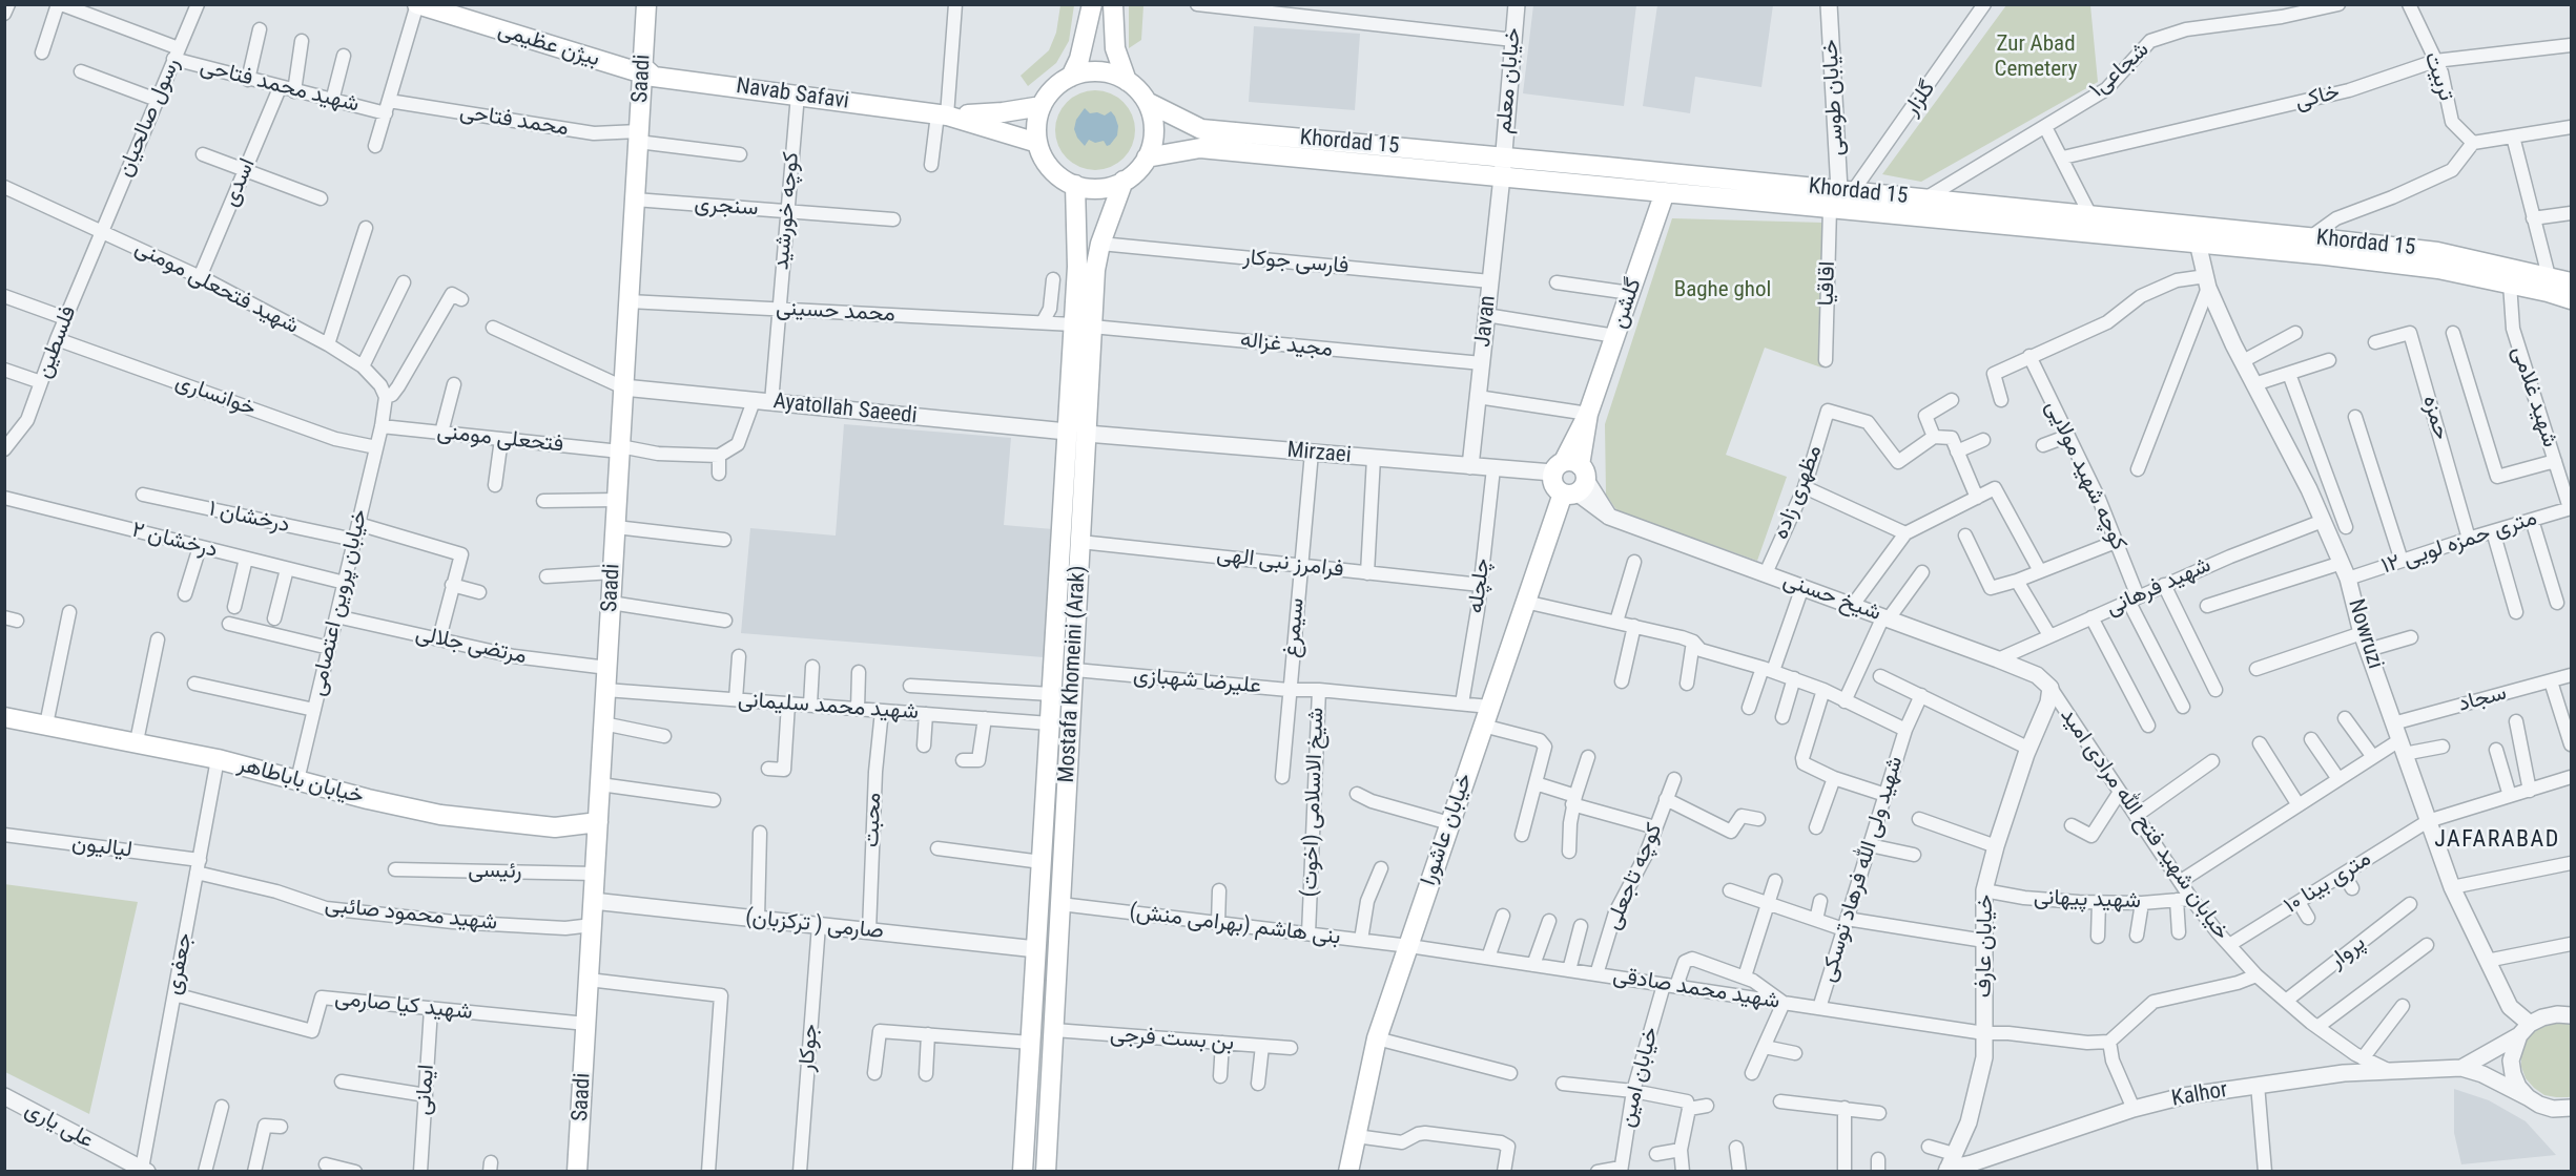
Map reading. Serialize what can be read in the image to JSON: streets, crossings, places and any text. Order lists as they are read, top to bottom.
{
  "streets": {
    "main road": [
      "بیژن عظیمی",
      "Saadi",
      "Navab Safavi",
      "Khordad 15",
      "گلشن",
      "Mostafa Khomeini (Arak)",
      "خیابان باباطاهر",
      "خیابان عاشورا"
    ],
    "street": [
      "شجاعی۱",
      "تربیت",
      "خیابان معلم",
      "شهید محمد فتاحی",
      "خیابان طوسی",
      "خاکی",
      "گلزار",
      "رسول صالحیان",
      "محمد فتاحی",
      "اسدی",
      "سنجری",
      "کوچه خورشید",
      "فارسی جوکار",
      "اقاقیا",
      "شهید فتحعلی مومنی",
      "محمد حسینی",
      "Javan",
      "فلسطین",
      "مجید غزاله",
      "خوانساری",
      "شهید غلامی",
      "Ayatollah Saeedi",
      "حمزه",
      "فتحعلی مومنی",
      "Mirzaei",
      "کوچه شهید مولایی",
      "مظهری زاده",
      "درخشان ۱",
      "درخشان ۲",
      "۱۲ متری حمزه لویی",
      "فرامرز نبی الهی",
      "چلچله",
      "شهید فرهانی",
      "شیخ حسنی",
      "خیابان پروین اعتصامی",
      "سیمرغ",
      "Nowruzi",
      "مرتضی جلالی",
      "علیرضا شهبازی",
      "سجاد",
      "شهید محمد سلیمانی",
      "شیخ الاسلامی (اخوت)",
      "محبت",
      "خیابان شهید فتح الله مرادی امید",
      "لیالیون",
      "شهید ولی الله فرهاد توسکی",
      "رئیسی",
      "کوچه تاجعلی",
      "۱۰ متری بینا",
      "شهید پیهانی",
      "شهید محمود صائبی",
      "صارمی ( ترکزبان)",
      "بنی هاشم (بهرامی منش)",
      "خیابان عارف",
      "پروار",
      "جعفری",
      "شهید محمد صادقی",
      "شهید کیا صارمی",
      "بن بست فرجی",
      "جوکار",
      "خیابان امین",
      "ایمانی",
      "Kalhor",
      "علی یاری"
    ]
  },
  "crossings": [
    ["بیژن عظیمی", "Saadi"],
    ["بیژن عظیمی", "Navab Safavi"],
    ["شجاعی۱", "Khordad 15"],
    ["تربیت", "خاکی"],
    ["Saadi", "Navab Safavi"],
    ["Saadi", "محمد فتاحی"],
    ["Saadi", "سنجری"],
    ["Saadi", "محمد حسینی"],
    ["Saadi", "Ayatollah Saeedi"],
    ["Saadi", "فتحعلی مومنی"],
    ["Saadi", "مرتضی جلالی"],
    ["Saadi", "شهید محمد سلیمانی"],
    ["Saadi", "خیابان باباطاهر"],
    ["Saadi", "رئیسی"],
    ["Saadi", "شهید محمود صائبی"],
    ["Saadi", "صارمی ( ترکزبان)"],
    ["Saadi", "شهید کیا صارمی"],
    ["خیابان معلم", "Khordad 15"],
    ["خیابان معلم", "Javan"],
    ["شهید محمد فتاحی", "رسول صالحیان"],
    ["شهید محمد فتاحی", "محمد فتاحی"],
    ["شهید محمد فتاحی", "اسدی"],
    ["Navab Safavi", "کوچه خورشید"],
    ["خیابان طوسی", "گلزار"],
    ["خیابان طوسی", "Khordad 15"],
    ["گلزار", "Khordad 15"],
    ["رسول صالحیان", "شهید فتحعلی مومنی"],
    ["رسول صالحیان", "فلسطین"],
    ["Khordad 15", "اقاقیا"],
    ["Khordad 15", "گلشن"],
    ["Khordad 15", "Javan"],
    ["Khordad 15", "شهید غلامی"],
    ["Khordad 15", "Nowruzi"],
    ["Khordad 15", "Mostafa Khomeini (Arak)"],
    ["اسدی", "شهید فتحعلی مومنی"],
    ["سنجری", "کوچه خورشید"],
    ["کوچه خورشید", "محمد حسینی"],
    ["کوچه خورشید", "Ayatollah Saeedi"],
    ["فارسی جوکار", "Javan"],
    ["فارسی جوکار", "Mostafa Khomeini (Arak)"],
    ["شهید فتحعلی مومنی", "فلسطین"],
    ["گلشن", "Mirzaei"],
    ["گلشن", "شیخ حسنی"],
    ["گلشن", "خیابان عاشورا"],
    ["محمد حسینی", "مجید غزاله"],
    ["محمد حسینی", "Mostafa Khomeini (Arak)"],
    ["Javan", "مجید غزاله"],
    ["Javan", "Mirzaei"],
    ["فلسطین", "خوانساری"],
    ["مجید غزاله", "Mostafa Khomeini (Arak)"],
    ["خوانساری", "خیابان پروین اعتصامی"],
    ["شهید غلامی", "۱۲ متری حمزه لویی"],
    ["Ayatollah Saeedi", "Mirzaei"],
    ["Ayatollah Saeedi", "Mostafa Khomeini (Arak)"],
    ["حمزه", "۱۲ متری حمزه لویی"],
    ["فتحعلی مومنی", "خیابان پروین اعتصامی"],
    ["Mirzaei", "چلچله"],
    ["Mirzaei", "شیخ حسنی"],
    ["Mirzaei", "سیمرغ"],
    ["Mirzaei", "Mostafa Khomeini (Arak)"],
    ["Mirzaei", "خیابان عاشورا"],
    ["کوچه شهید مولایی", "شهید فرهانی"],
    ["مظهری زاده", "شیخ حسنی"],
    ["درخشان ۱", "خیابان پروین اعتصامی"],
    ["درخشان ۲", "خیابان پروین اعتصامی"],
    ["۱۲ متری حمزه لویی", "Nowruzi"],
    ["فرامرز نبی الهی", "چلچله"],
    ["فرامرز نبی الهی", "سیمرغ"],
    ["فرامرز نبی الهی", "Mostafa Khomeini (Arak)"],
    ["چلچله", "شیخ الاسلامی (اخوت)"],
    ["شهید فرهانی", "شیخ حسنی"],
    ["شهید فرهانی", "Nowruzi"],
    ["شیخ حسنی", "خیابان شهید فتح الله مرادی امید"],
    ["شیخ حسنی", "خیابان عاشورا"],
    ["شیخ حسنی", "خیابان عارف"],
    ["خیابان پروین اعتصامی", "مرتضی جلالی"],
    ["خیابان پروین اعتصامی", "خیابان باباطاهر"],
    ["سیمرغ", "علیرضا شهبازی"],
    ["Nowruzi", "سجاد"],
    ["Nowruzi", "۱۰ متری بینا"],
    ["Mostafa Khomeini (Arak)", "علیرضا شهبازی"],
    ["Mostafa Khomeini (Arak)", "شهید محمد سلیمانی"],
    ["Mostafa Khomeini (Arak)", "صارمی ( ترکزبان)"],
    ["Mostafa Khomeini (Arak)", "بنی هاشم (بهرامی منش)"],
    ["Mostafa Khomeini (Arak)", "بن بست فرجی"],
    ["علیرضا شهبازی", "شیخ الاسلامی (اخوت)"],
    ["شهید محمد سلیمانی", "محبت"],
    ["خیابان باباطاهر", "جعفری"],
    ["شیخ الاسلامی (اخوت)", "خیابان عاشورا"],
    ["شیخ الاسلامی (اخوت)", "بنی هاشم (بهرامی منش)"],
    ["محبت", "صارمی ( ترکزبان)"],
    ["خیابان شهید فتح الله مرادی امید", "۱۰ متری بینا"],
    ["خیابان شهید فتح الله مرادی امید", "شهید پیهانی"],
    ["خیابان شهید فتح الله مرادی امید", "خیابان عارف"],
    ["خیابان شهید فتح الله مرادی امید", "پروار"],
    ["خیابان شهید فتح الله مرادی امید", "Kalhor"],
    ["خیابان عاشورا", "بنی هاشم (بهرامی منش)"],
    ["خیابان عاشورا", "شهید محمد صادقی"],
    ["لیالیون", "شهید محمود صائبی"],
    ["لیالیون", "جعفری"],
    ["شهید ولی الله فرهاد توسکی", "شهید محمد صادقی"],
    ["کوچه تاجعلی", "شهید محمد صادقی"],
    ["شهید پیهانی", "خیابان عارف"],
    ["شهید محمود صائبی", "جعفری"],
    ["صارمی ( ترکزبان)", "جوکار"],
    ["بنی هاشم (بهرامی منش)", "شهید محمد صادقی"],
    ["خیابان عارف", "شهید محمد صادقی"],
    ["خیابان عارف", "Kalhor"],
    ["جعفری", "شهید کیا صارمی"],
    ["جعفری", "علی یاری"],
    ["شهید محمد صادقی", "خیابان امین"],
    ["شهید کیا صارمی", "ایمانی"]
  ],
  "districts": ["JAFARABAD"],
  "parks": ["Zur Abad Cemetery", "Baghe ghol"]
}
